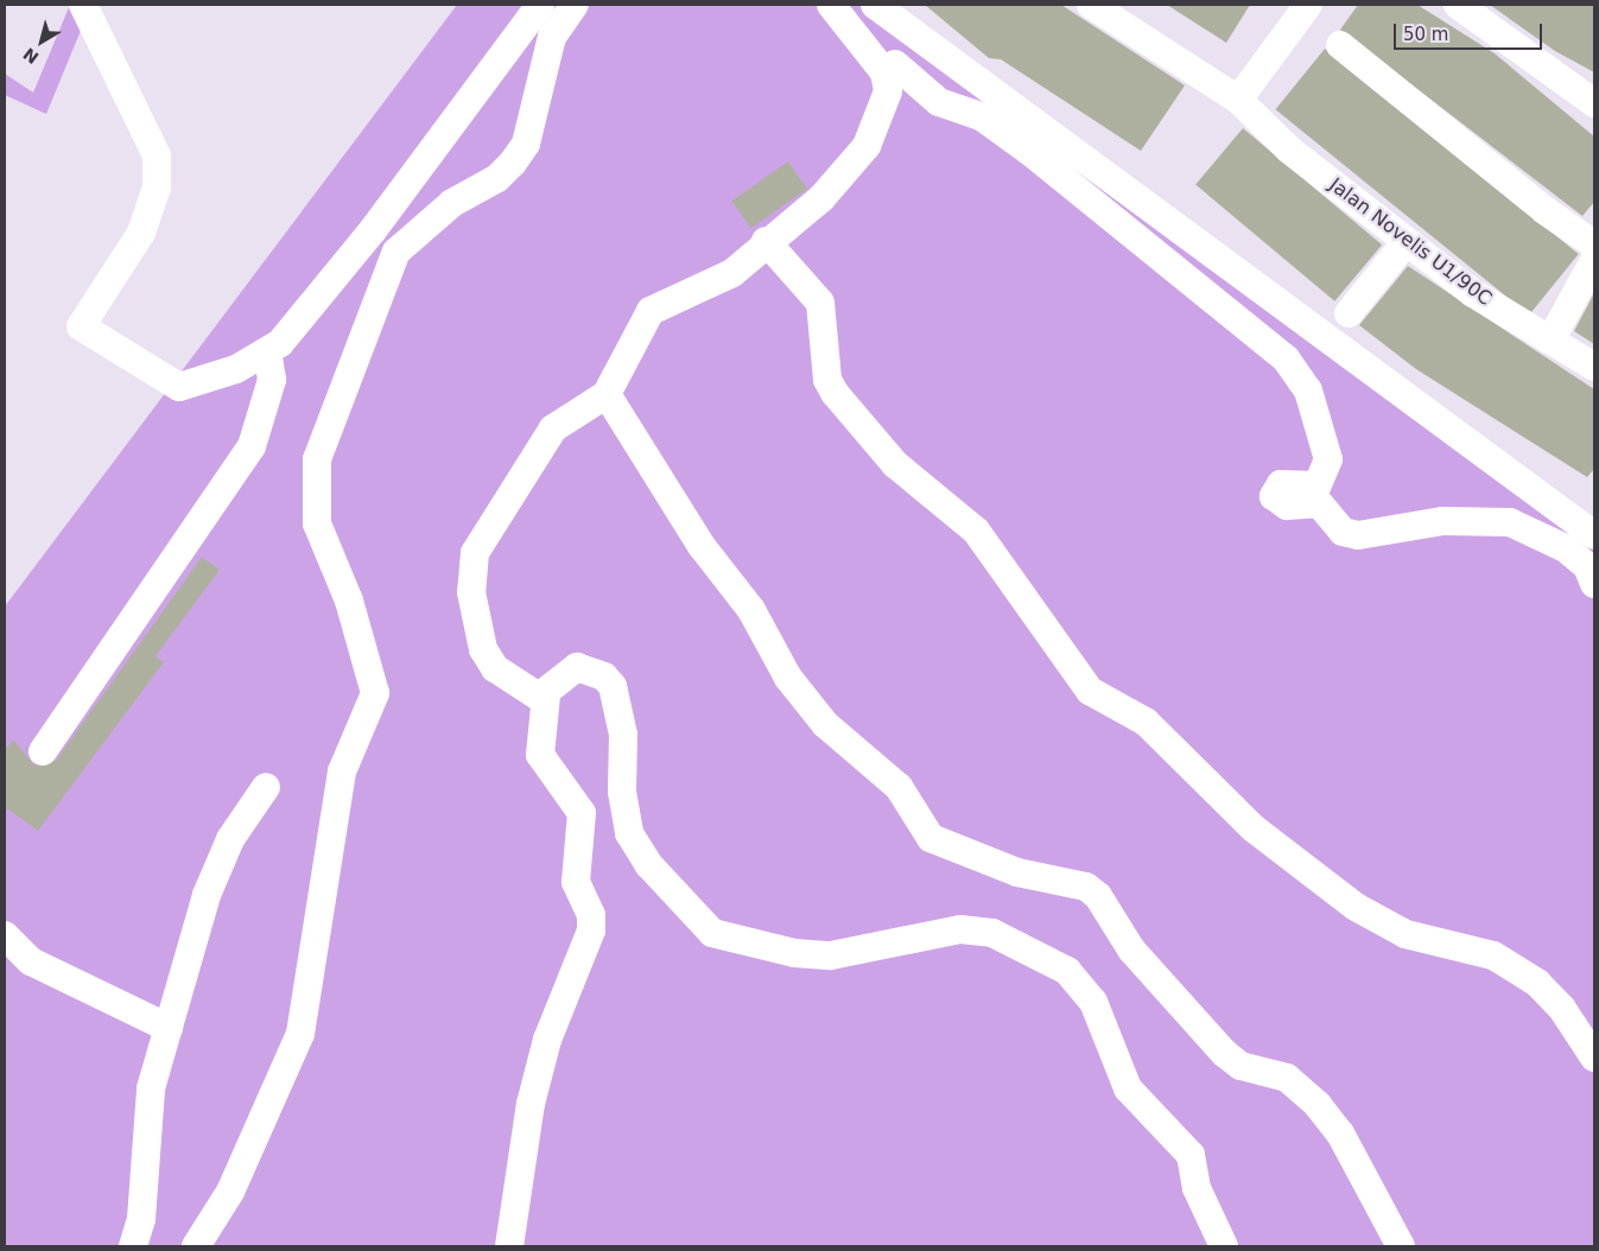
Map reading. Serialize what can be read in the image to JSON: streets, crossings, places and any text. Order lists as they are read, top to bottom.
{
  "streets": {
    "street": ["Jalan Novelis U1/90C"]
  },
  "scale_bar": "50 m",
  "north": "bottom left"
}
